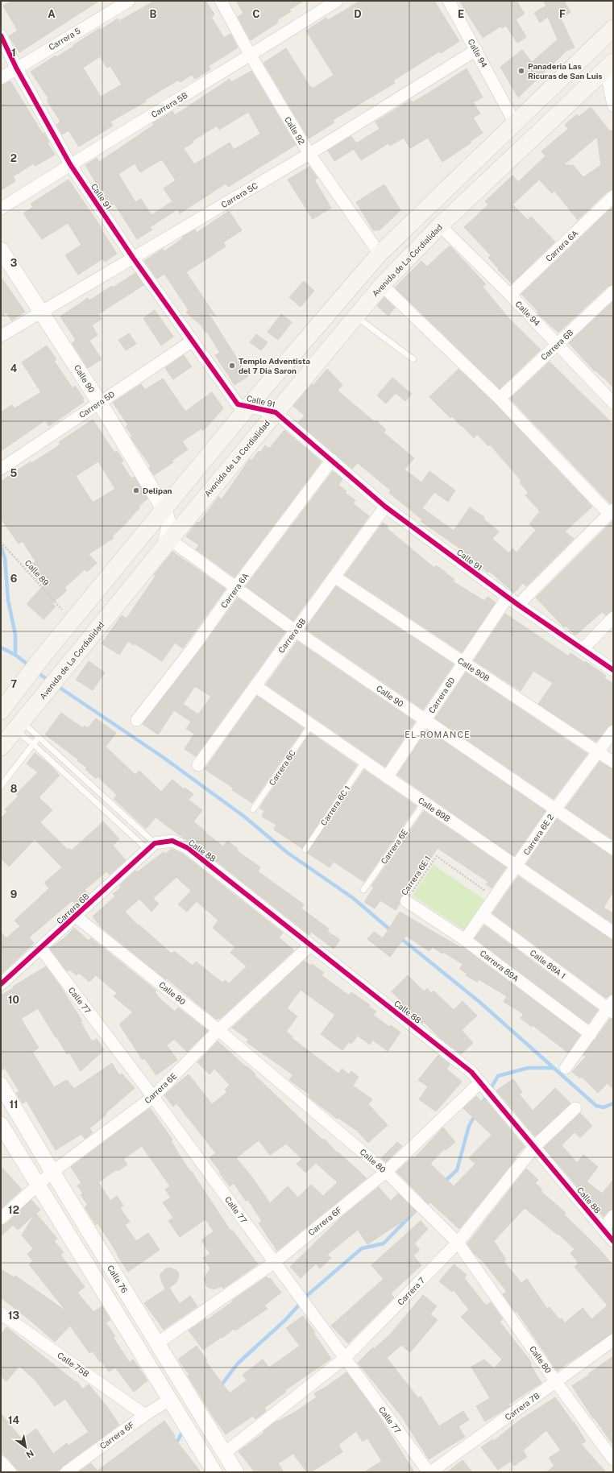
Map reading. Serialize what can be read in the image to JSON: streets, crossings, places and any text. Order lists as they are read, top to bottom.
{
  "streets": {
    "main road": ["Avenida de La Cordialidad"],
    "street": [
      "Carrera 5",
      "Calle 94",
      "Carrera 5B",
      "Calle 92",
      "Carrera 5C",
      "Calle 91",
      "Carrera 6A",
      "Carrera 6B",
      "Calle 90",
      "Carrera 5D",
      "Calle 90B",
      "Carrera 6D",
      "Calle 89B",
      "Carrera 6E 2",
      "Carrera 6E",
      "Calle 88",
      "Calle 89A 1",
      "Carrera 89A",
      "Calle 80",
      "Calle 77",
      "Carrera 6F",
      "Calle 76",
      "Carrera 7",
      "Calle 75B",
      "Carrera 7B"
    ],
    "lane": ["Carrera 6C", "Carrera 6C 1"],
    "path": ["Calle 89", "Carrera 6E 1"]
  },
  "crossings": [
    ["Carrera 5", "Calle 91"],
    ["Calle 94", "Carrera 5C"],
    ["Calle 94", "Carrera 6A"],
    ["Calle 94", "Avenida de La Cordialidad"],
    ["Calle 94", "Carrera 6B"],
    ["Carrera 5B", "Calle 92"],
    ["Carrera 5B", "Calle 91"],
    ["Calle 92", "Carrera 5C"],
    ["Carrera 5C", "Calle 91"],
    ["Carrera 5C", "Calle 90"],
    ["Calle 91", "Carrera 6A"],
    ["Calle 91", "Avenida de La Cordialidad"],
    ["Calle 91", "Carrera 6B"],
    ["Calle 91", "Carrera 5D"],
    ["Calle 91", "Carrera 6D"],
    ["Carrera 6A", "Calle 90"],
    ["Avenida de La Cordialidad", "Calle 90"],
    ["Carrera 6B", "Calle 90"],
    ["Carrera 6B", "Calle 90B"],
    ["Carrera 6B", "Calle 89B"],
    ["Carrera 6B", "Calle 88"],
    ["Carrera 6B", "Calle 80"],
    ["Carrera 6B", "Calle 77"],
    ["Calle 90", "Carrera 5D"],
    ["Calle 90", "Carrera 6D"],
    ["Calle 90", "Carrera 6E 2"],
    ["Calle 90B", "Carrera 6D"],
    ["Calle 90B", "Carrera 6E 2"],
    ["Carrera 6D", "Calle 89B"],
    ["Carrera 6C", "Calle 89B"],
    ["Carrera 6C 1", "Calle 89B"],
    ["Calle 89B", "Carrera 6E 2"],
    ["Calle 89B", "Carrera 6E"],
    ["Carrera 6E 2", "Carrera 6E 1"],
    ["Carrera 6E 2", "Calle 89A 1"],
    ["Carrera 6E 2", "Carrera 89A"],
    ["Carrera 6E", "Calle 88"],
    ["Carrera 6E", "Calle 80"],
    ["Carrera 6E", "Calle 77"],
    ["Carrera 6E", "Calle 76"],
    ["Calle 88", "Carrera 6F"],
    ["Calle 88", "Carrera 7"],
    ["Carrera 6E 1", "Carrera 89A"],
    ["Calle 80", "Carrera 6F"],
    ["Calle 80", "Carrera 7"],
    ["Calle 80", "Carrera 7B"],
    ["Calle 77", "Carrera 6F"],
    ["Calle 77", "Carrera 7"],
    ["Calle 77", "Carrera 7B"],
    ["Carrera 6F", "Calle 76"],
    ["Carrera 6F", "Calle 75B"],
    ["Calle 76", "Carrera 7"]
  ],
  "districts": ["EL ROMANCE"],
  "places": ["Panaderia Las Ricuras de San Luis", "Templo Adventista del 7 Dia Saron", "Delipan"],
  "north": "bottom right",
  "grid": {
    "columns": [
      "A",
      "B",
      "C",
      "D",
      "E",
      "F"
    ],
    "rows": [
      "1",
      "2",
      "3",
      "4",
      "5",
      "6",
      "7",
      "8",
      "9",
      "10",
      "11",
      "12",
      "13",
      "14"
    ]
  }
}
